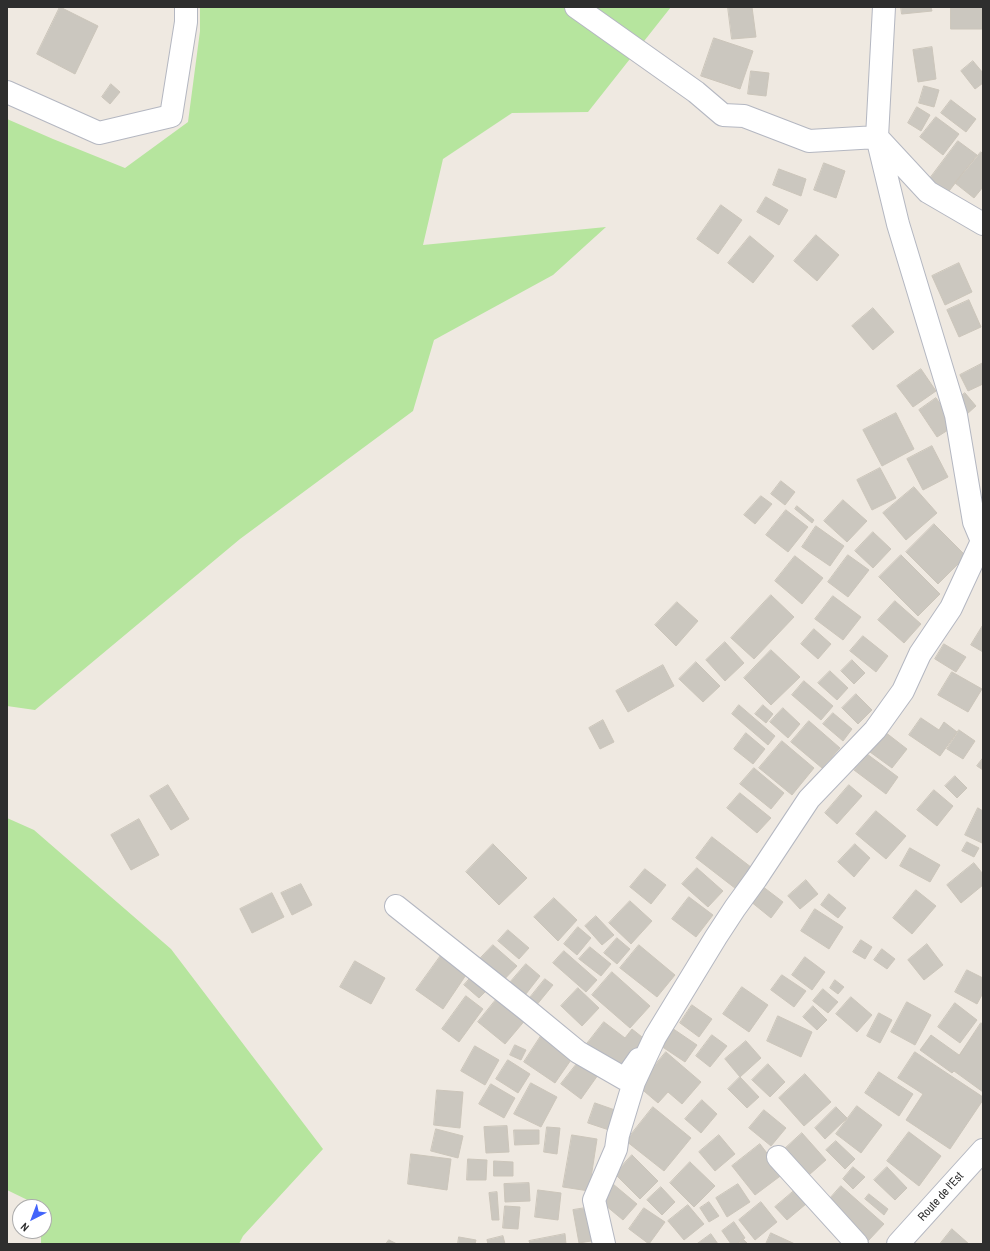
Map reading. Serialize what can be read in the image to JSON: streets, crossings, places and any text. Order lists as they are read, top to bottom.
{
  "streets": {
    "street": ["Route de l'Est"]
  },
  "north": "bottom left"
}
